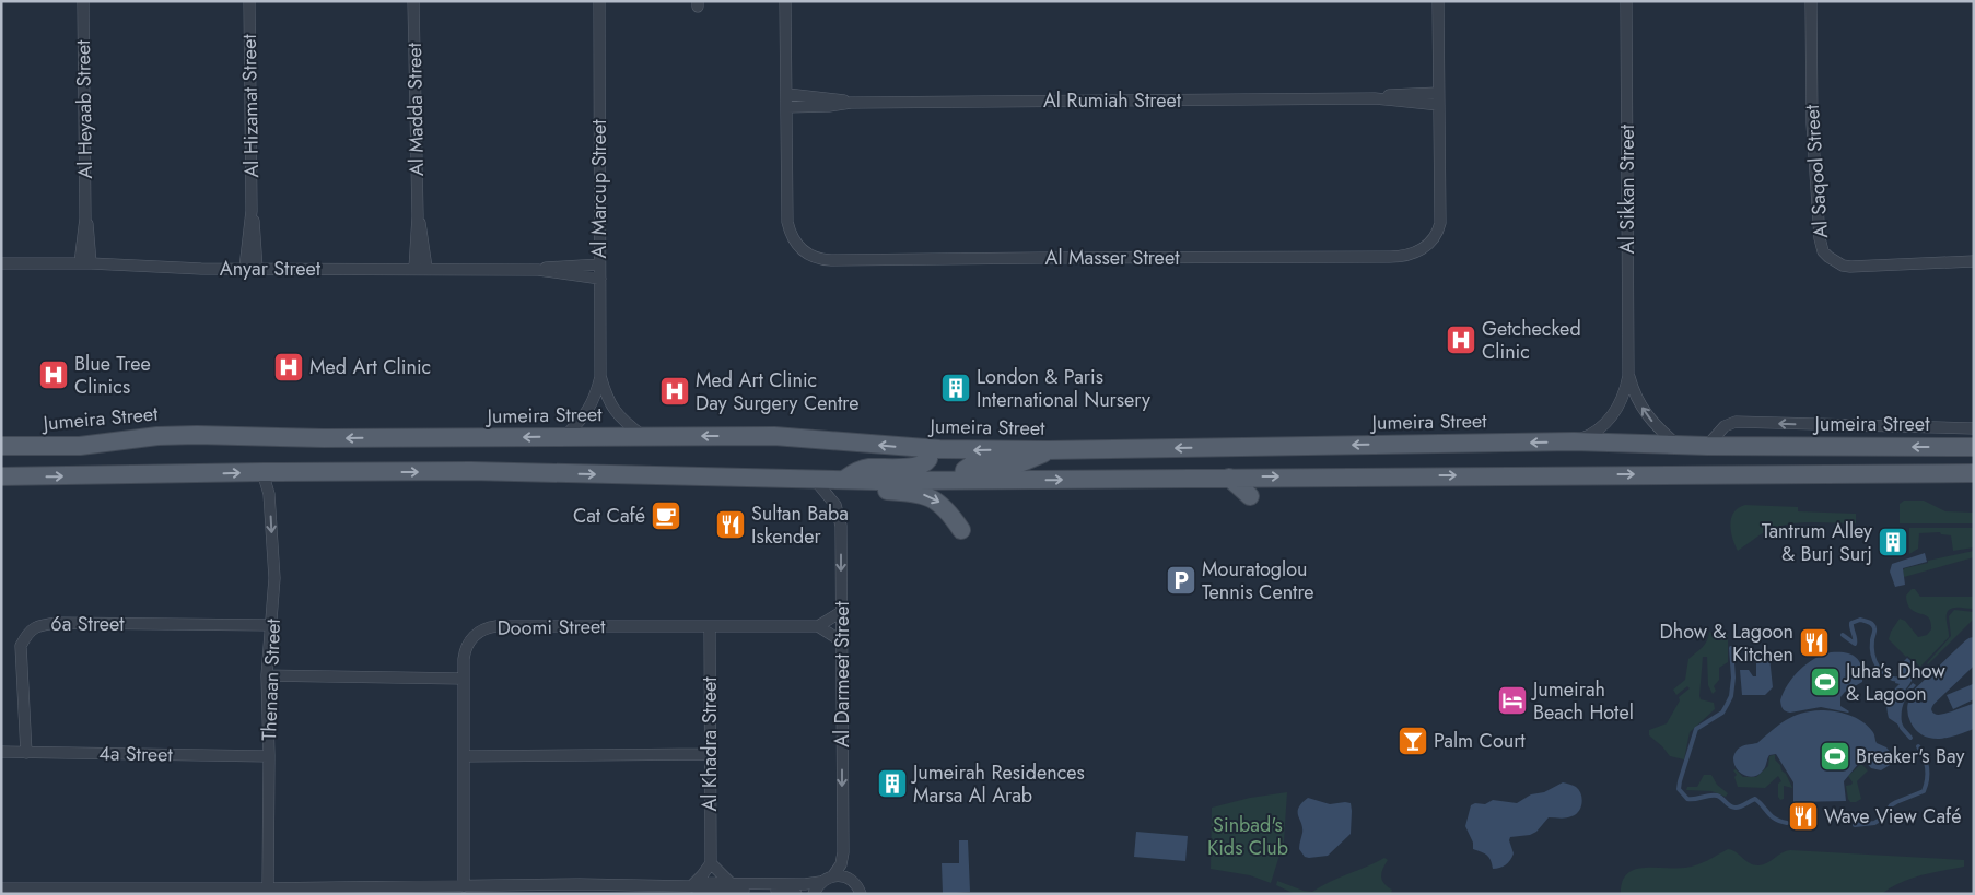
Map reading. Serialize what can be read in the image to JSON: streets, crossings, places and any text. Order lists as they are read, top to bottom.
{
  "streets": {
    "main road": ["Jumeira Street"],
    "street": [
      "Al Rumiah Street",
      "Al Hizamat Street",
      "Al Heyaab Street",
      "Al Madda Street",
      "Al Saqool Street",
      "Al Marcup Street",
      "Al Sikkan Street",
      "Al Masser Street",
      "Anyar Street",
      "6a Street",
      "Doomi Street",
      "Al Darmeet Street",
      "Thenaan Street",
      "Al Khadra Street",
      "4a Street"
    ]
  },
  "crossings": [
    ["Al Rumiah Street", "Al Masser Street"],
    ["Al Hizamat Street", "Anyar Street"],
    ["Al Heyaab Street", "Anyar Street"],
    ["Al Madda Street", "Anyar Street"],
    ["Al Marcup Street", "Anyar Street"],
    ["Al Marcup Street", "Jumeira Street"],
    ["Al Sikkan Street", "Jumeira Street"],
    ["6a Street", "Thenaan Street"],
    ["6a Street", "4a Street"],
    ["Doomi Street", "Al Khadra Street"],
    ["Thenaan Street", "4a Street"]
  ],
  "one_way": ["Al Darmeet Street", "Thenaan Street"],
  "parks": ["Sinbad's Kids Club"],
  "places": {
    "hospital": [
      "Getchecked Clinic",
      "Med Art Clinic",
      "Blue Tree Clinics",
      "Med Art Clinic Day Surgery Centre"
    ],
    "building": ["London & Paris International Nursery", "Tantrum Alley & Burj Surj", "Jumeirah Residences Marsa Al Arab"],
    "cafe": ["Cat Café"],
    "restaurant": ["Sultan Baba Iskender", "Dhow & Lagoon Kitchen", "Wave View Café"],
    "parking": ["Mouratoglou Tennis Centre"],
    "sports": ["Juha’s Dhow & Lagoon", "Breaker's Bay"],
    "hotel": ["Jumeirah Beach Hotel"],
    "bar": ["Palm Court"]
  }
}
